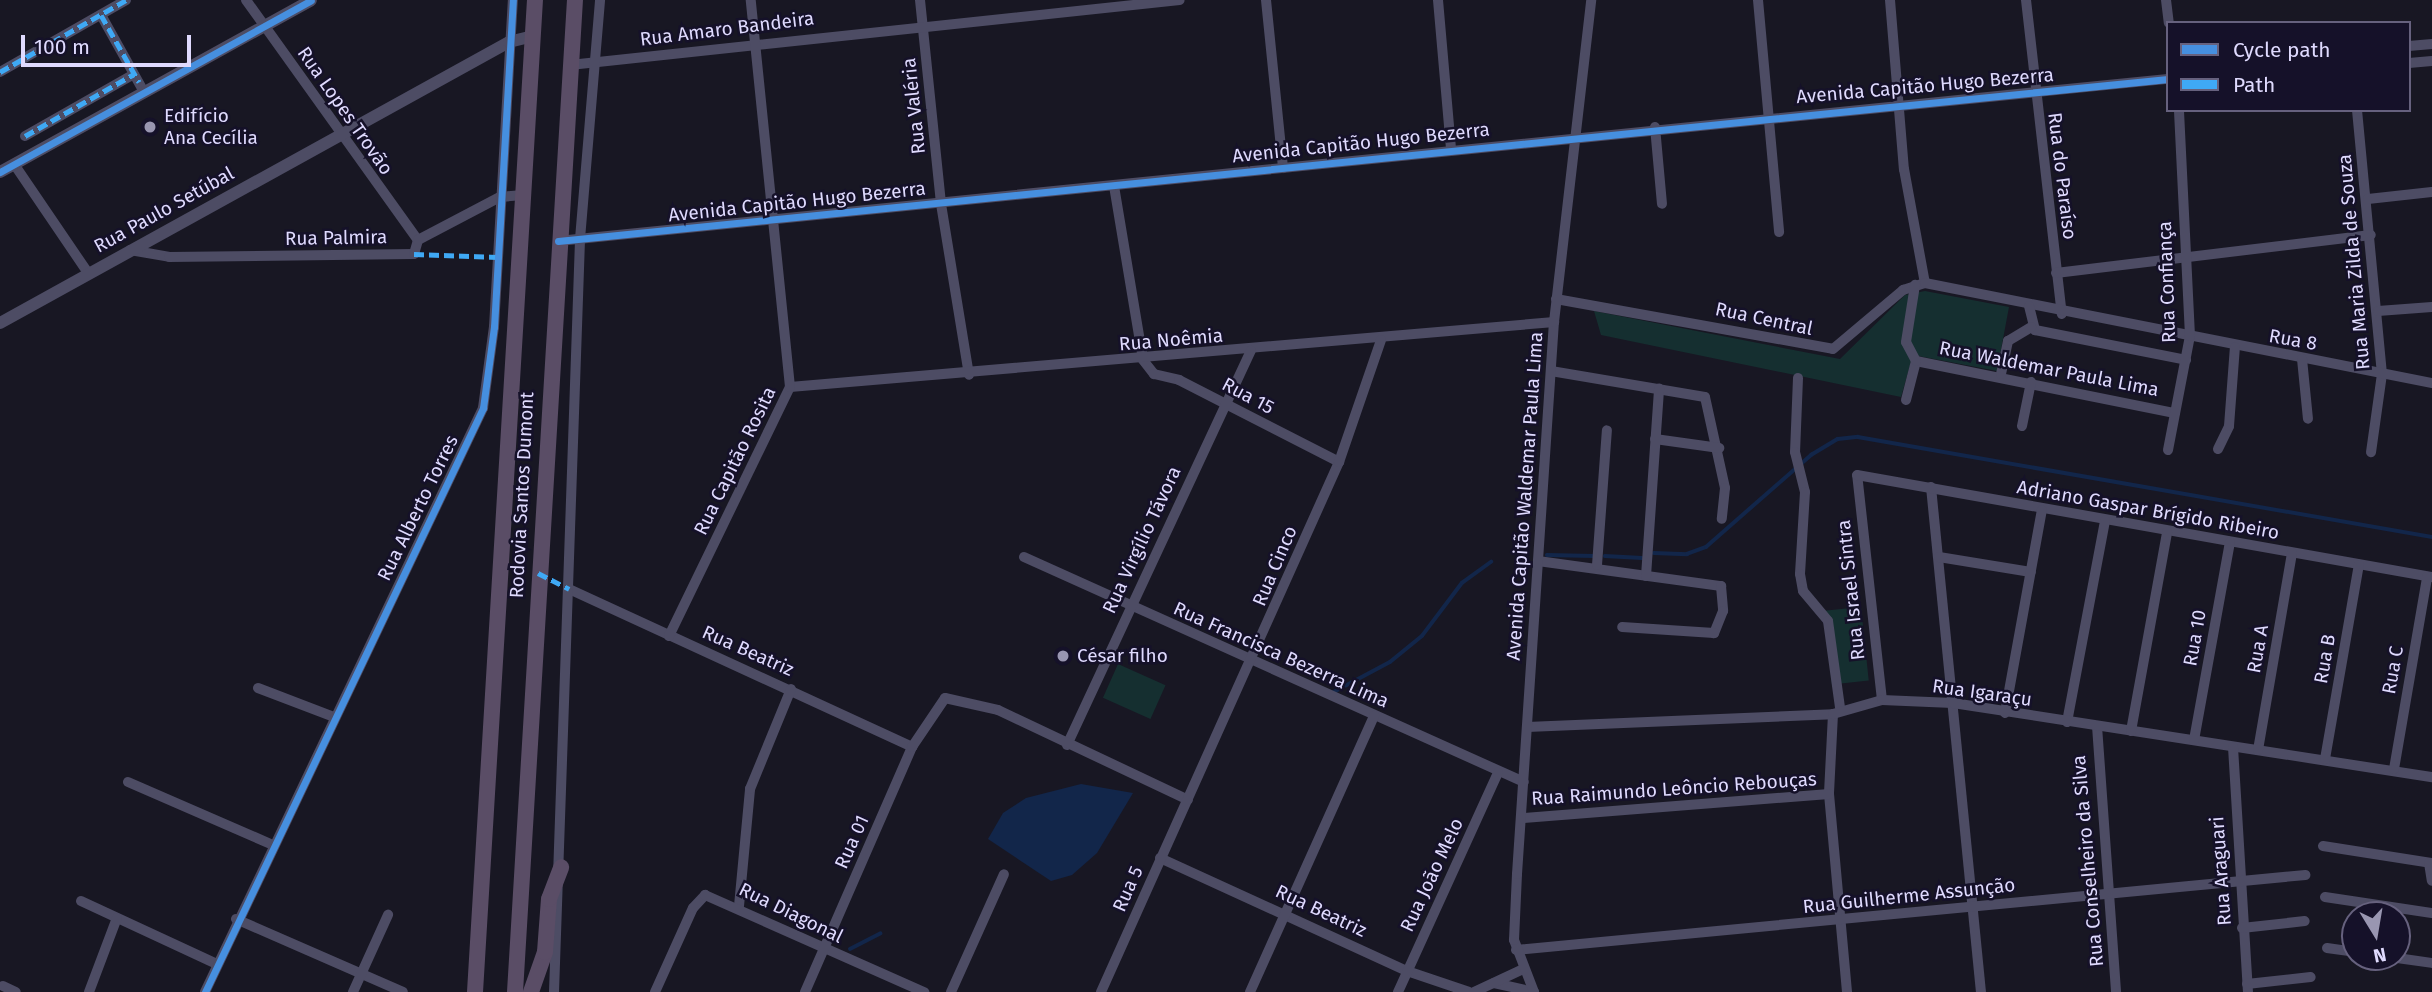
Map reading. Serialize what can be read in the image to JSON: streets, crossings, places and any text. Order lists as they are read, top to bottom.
{
  "streets": {
    "highway": ["Rodovia Santos Dumont"],
    "street": [
      "Rua Amaro Bandeira",
      "Avenida Capitão Hugo Bezerra",
      "Rua Valéria",
      "Rua Lopes Trovão",
      "Rua do Paraíso",
      "Rua Paulo Setúbal",
      "Rua Palmira",
      "Rua Maria Zilda de Souza",
      "Rua Confiança",
      "Rua Central",
      "Rua Noêmia",
      "Rua 8",
      "Rua Waldemar Paula Lima",
      "Rua 15",
      "Rua Capitão Rosita",
      "Avenida Capitão Waldemar Paula Lima",
      "Rua Alberto Torres",
      "Adriano Gaspar Brígido Ribeiro",
      "Rua Virgílio Távora",
      "Rua Cinco",
      "Rua Israel Sintra",
      "Rua 10",
      "Rua A",
      "Rua Beatriz",
      "Rua Francisca Bezerra Lima",
      "Rua B",
      "Rua C",
      "Rua Igaraçu",
      "Rua Raimundo Leôncio Rebouças",
      "Rua 01",
      "Rua Conselheiro da Silva",
      "Rua Araguari",
      "Rua João Melo",
      "Rua 5",
      "Rua Guilherme Assunção",
      "Rua Diagonal"
    ]
  },
  "crossings": [
    ["Rua Amaro Bandeira", "Rua Valéria"],
    ["Rua Amaro Bandeira", "Rua Capitão Rosita"],
    ["Rua Amaro Bandeira", "Rodovia Santos Dumont"],
    ["Avenida Capitão Hugo Bezerra", "Rua Valéria"],
    ["Avenida Capitão Hugo Bezerra", "Rua do Paraíso"],
    ["Avenida Capitão Hugo Bezerra", "Rua Capitão Rosita"],
    ["Avenida Capitão Hugo Bezerra", "Rodovia Santos Dumont"],
    ["Avenida Capitão Hugo Bezerra", "Avenida Capitão Waldemar Paula Lima"],
    ["Rua Valéria", "Rua Noêmia"],
    ["Rua Lopes Trovão", "Rua Paulo Setúbal"],
    ["Rua Lopes Trovão", "Rua Palmira"],
    ["Rua Paulo Setúbal", "Rua Palmira"],
    ["Rua Paulo Setúbal", "Rodovia Santos Dumont"],
    ["Rua Paulo Setúbal", "Rua Alberto Torres"],
    ["Rua Palmira", "Rodovia Santos Dumont"],
    ["Rua Palmira", "Rua Alberto Torres"],
    ["Rua Maria Zilda de Souza", "Rua 8"],
    ["Rua Confiança", "Rua 8"],
    ["Rua Confiança", "Rua Waldemar Paula Lima"],
    ["Rua Central", "Avenida Capitão Waldemar Paula Lima"],
    ["Rua Noêmia", "Rua 15"],
    ["Rua Noêmia", "Rua Capitão Rosita"],
    ["Rua Noêmia", "Avenida Capitão Waldemar Paula Lima"],
    ["Rua Noêmia", "Rua Virgílio Távora"],
    ["Rua Noêmia", "Rua Cinco"],
    ["Rua 15", "Rua Virgílio Távora"],
    ["Rua 15", "Rua Cinco"],
    ["Rua Capitão Rosita", "Rua Beatriz"],
    ["Avenida Capitão Waldemar Paula Lima", "Rua Beatriz"],
    ["Avenida Capitão Waldemar Paula Lima", "Rua Francisca Bezerra Lima"],
    ["Avenida Capitão Waldemar Paula Lima", "Rua Igaraçu"],
    ["Avenida Capitão Waldemar Paula Lima", "Rua Raimundo Leôncio Rebouças"],
    ["Avenida Capitão Waldemar Paula Lima", "Rua Guilherme Assunção"],
    ["Adriano Gaspar Brígido Ribeiro", "Rua Israel Sintra"],
    ["Adriano Gaspar Brígido Ribeiro", "Rua 10"],
    ["Adriano Gaspar Brígido Ribeiro", "Rua A"],
    ["Adriano Gaspar Brígido Ribeiro", "Rua B"],
    ["Adriano Gaspar Brígido Ribeiro", "Rua C"],
    ["Rua Virgílio Távora", "Rua Francisca Bezerra Lima"],
    ["Rua Virgílio Távora", "Rua 01"],
    ["Rua Cinco", "Rua Francisca Bezerra Lima"],
    ["Rua Cinco", "Rua 5"],
    ["Rua Israel Sintra", "Rua Igaraçu"],
    ["Rua 10", "Rua Igaraçu"],
    ["Rua A", "Rua Igaraçu"],
    ["Rua Beatriz", "Rua 01"],
    ["Rua Beatriz", "Rua João Melo"],
    ["Rua Beatriz", "Rua 5"],
    ["Rua Francisca Bezerra Lima", "Rua João Melo"],
    ["Rua B", "Rua Igaraçu"],
    ["Rua C", "Rua Igaraçu"],
    ["Rua Igaraçu", "Rua Conselheiro da Silva"],
    ["Rua Igaraçu", "Rua Araguari"],
    ["Rua 01", "Rua Diagonal"],
    ["Rua Conselheiro da Silva", "Rua Guilherme Assunção"],
    ["Rua Araguari", "Rua Guilherme Assunção"]
  ],
  "places": ["Edifício Ana Cecília", "César filho"],
  "legend": ["Cycle path", "Path"],
  "scale_bar": "100 m",
  "north": "bottom"
}
